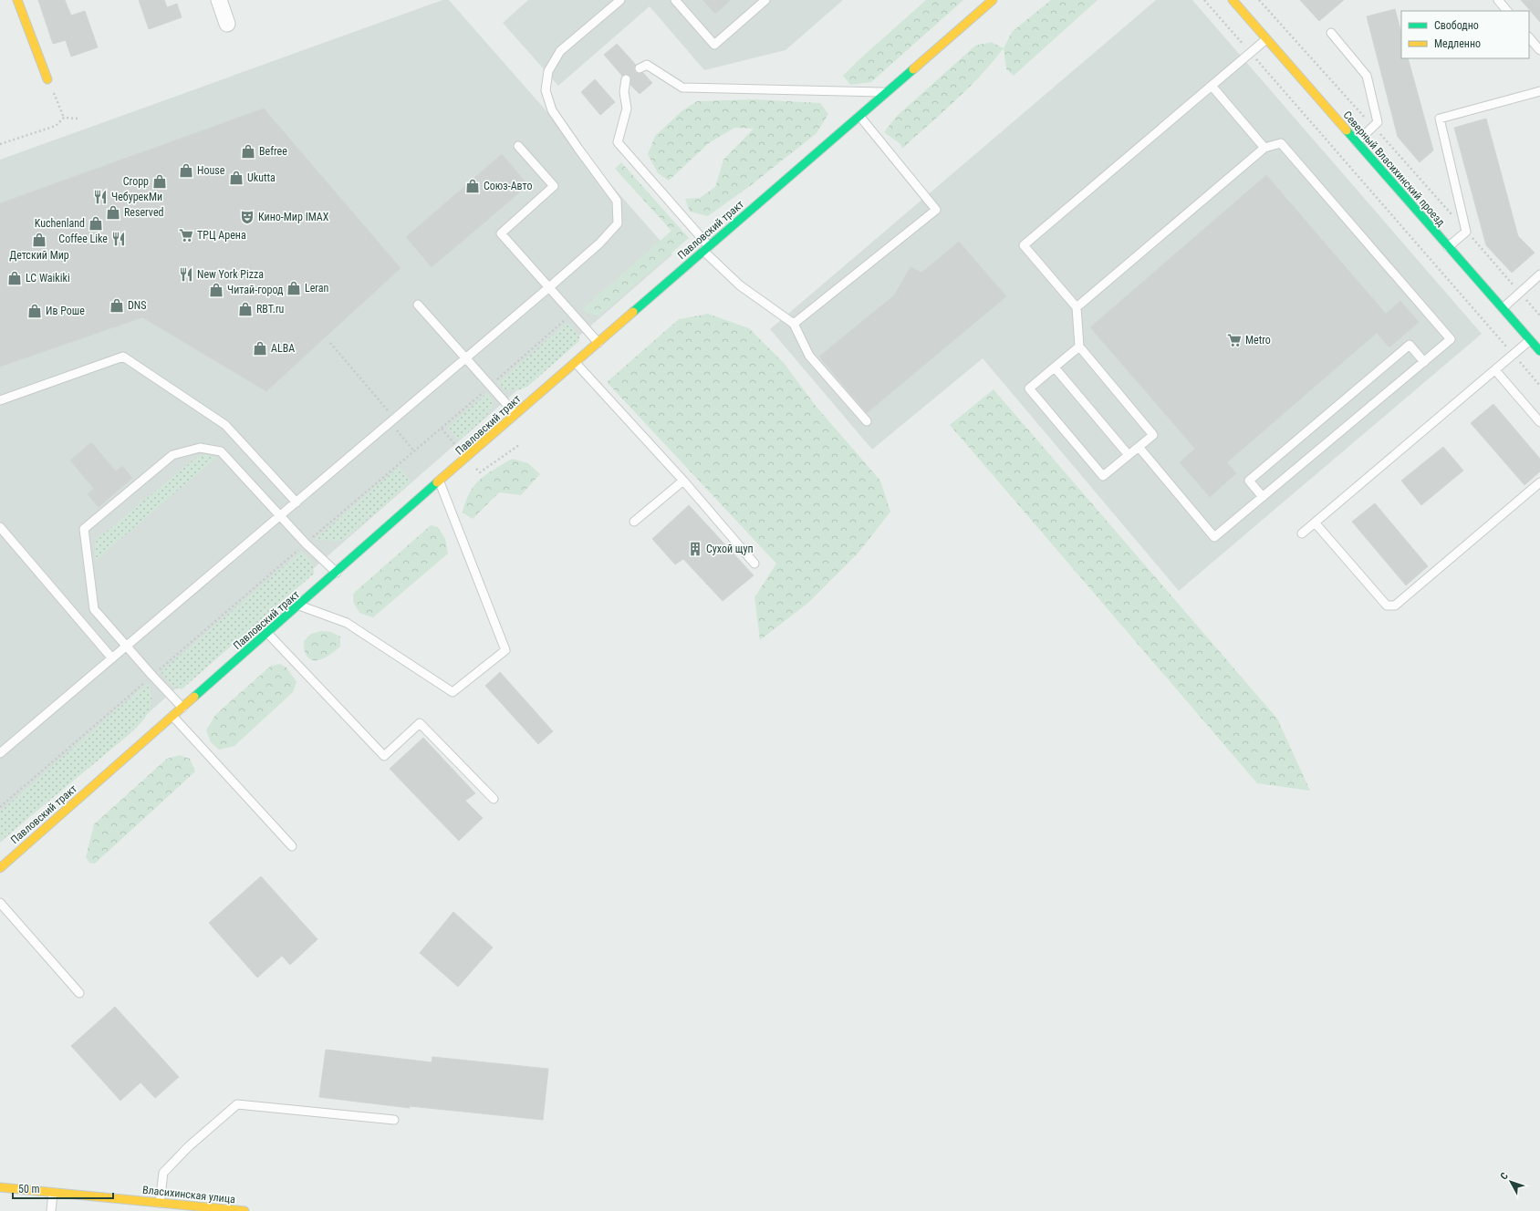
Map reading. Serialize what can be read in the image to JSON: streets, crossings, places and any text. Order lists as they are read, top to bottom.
{
  "streets": {
    "main road": ["Северный Власихинский проезд", "Павловский тракт", "Власихинская улица"]
  },
  "places": {
    "shop": [
      "Befree",
      "House",
      "Ukutta",
      "Cropp",
      "Союз-Авто",
      "Reserved",
      "Kuchenland",
      "Детский Мир",
      "LC Waikiki",
      "Leran",
      "Читай-город",
      "DNS",
      "RBT.ru",
      "Ив Роше",
      "ALBA"
    ],
    "restaurant": ["ЧебурекМи", "Coffee Like", "New York Pizza"],
    "theatre": ["Кино-Мир IMAX"],
    "supermarket": ["ТРЦ Арена", "Metro"],
    "building": ["Сухой щуп"]
  },
  "legend": ["Свободно", "Медленно"],
  "scale_bar": "50 m",
  "north": "top left"
}
